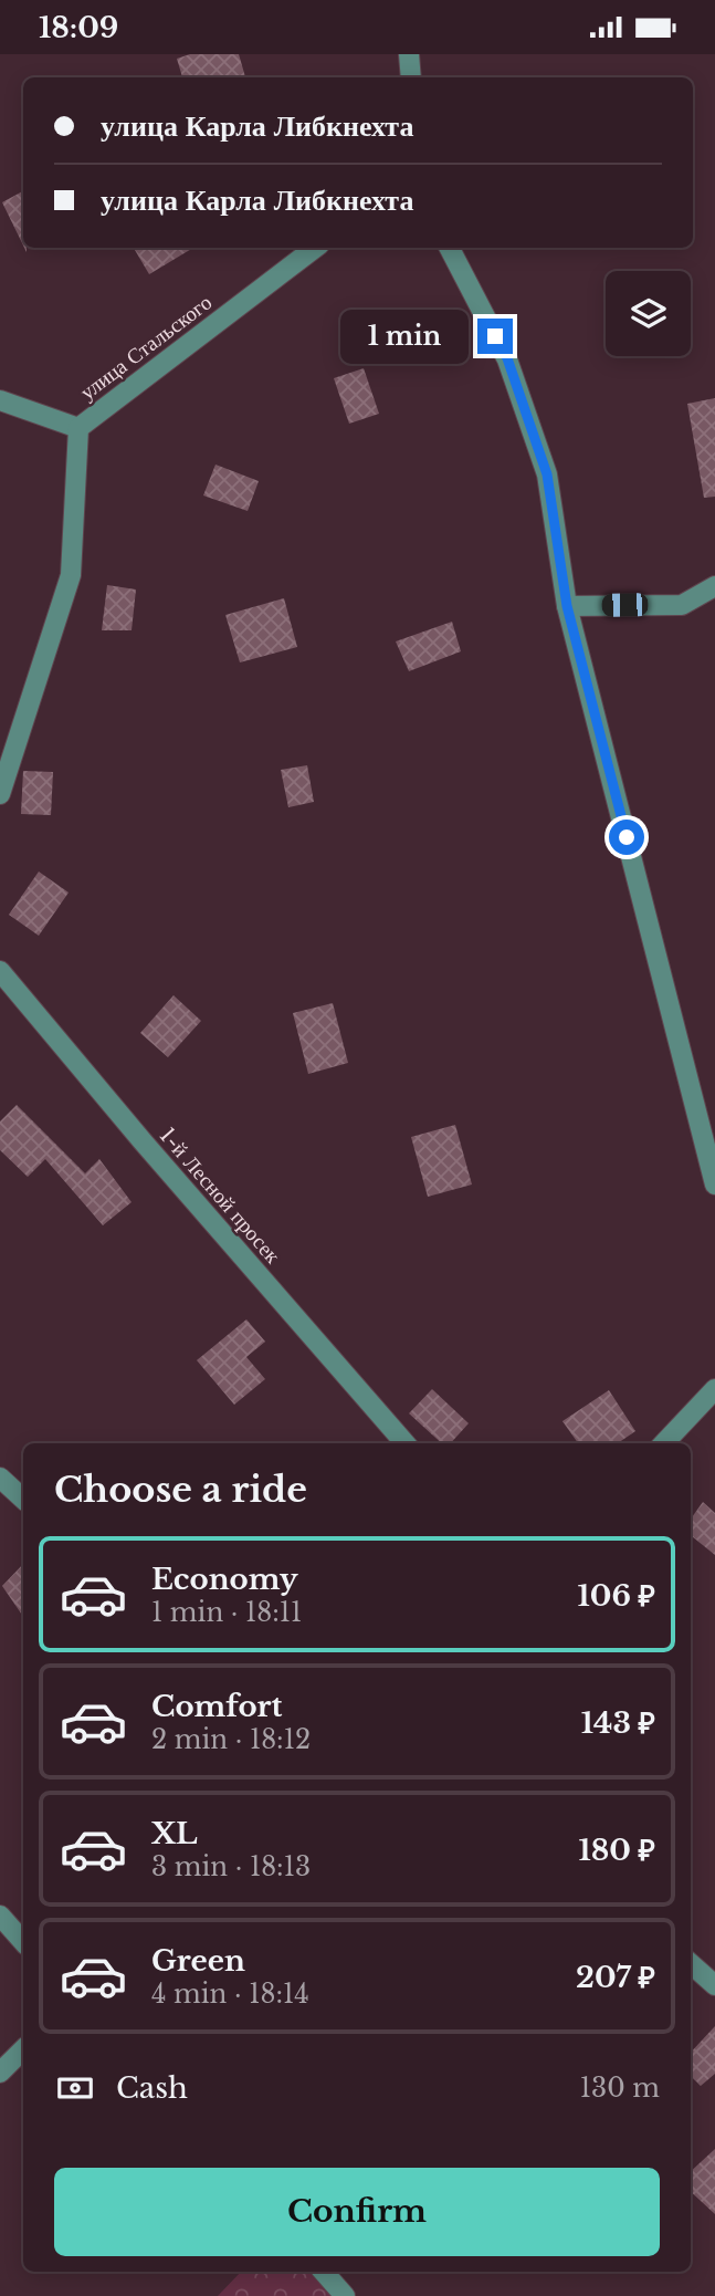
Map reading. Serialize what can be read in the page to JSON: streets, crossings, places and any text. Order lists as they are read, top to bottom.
{
  "streets": {
    "street": ["улица Стальского", "1-й Лесной просек"]
  },
  "page": {
    "status": "18:09",
    "banner": ["улица Карла Либкнехта", "улица Карла Либкнехта"],
    "bubble": "1 min",
    "heading": "Choose a ride",
    "list": [
      {
        "name": "Economy",
        "note": "1 min · 18:11",
        "value": "106 ₽"
      },
      {
        "name": "Comfort",
        "note": "2 min · 18:12",
        "value": "143 ₽"
      },
      {
        "name": "XL",
        "note": "3 min · 18:13",
        "value": "180 ₽"
      },
      {
        "name": "Green",
        "note": "4 min · 18:14",
        "value": "207 ₽"
      }
    ],
    "pay": ["Cash", "130 m"],
    "buttons": "Confirm"
  }
}
